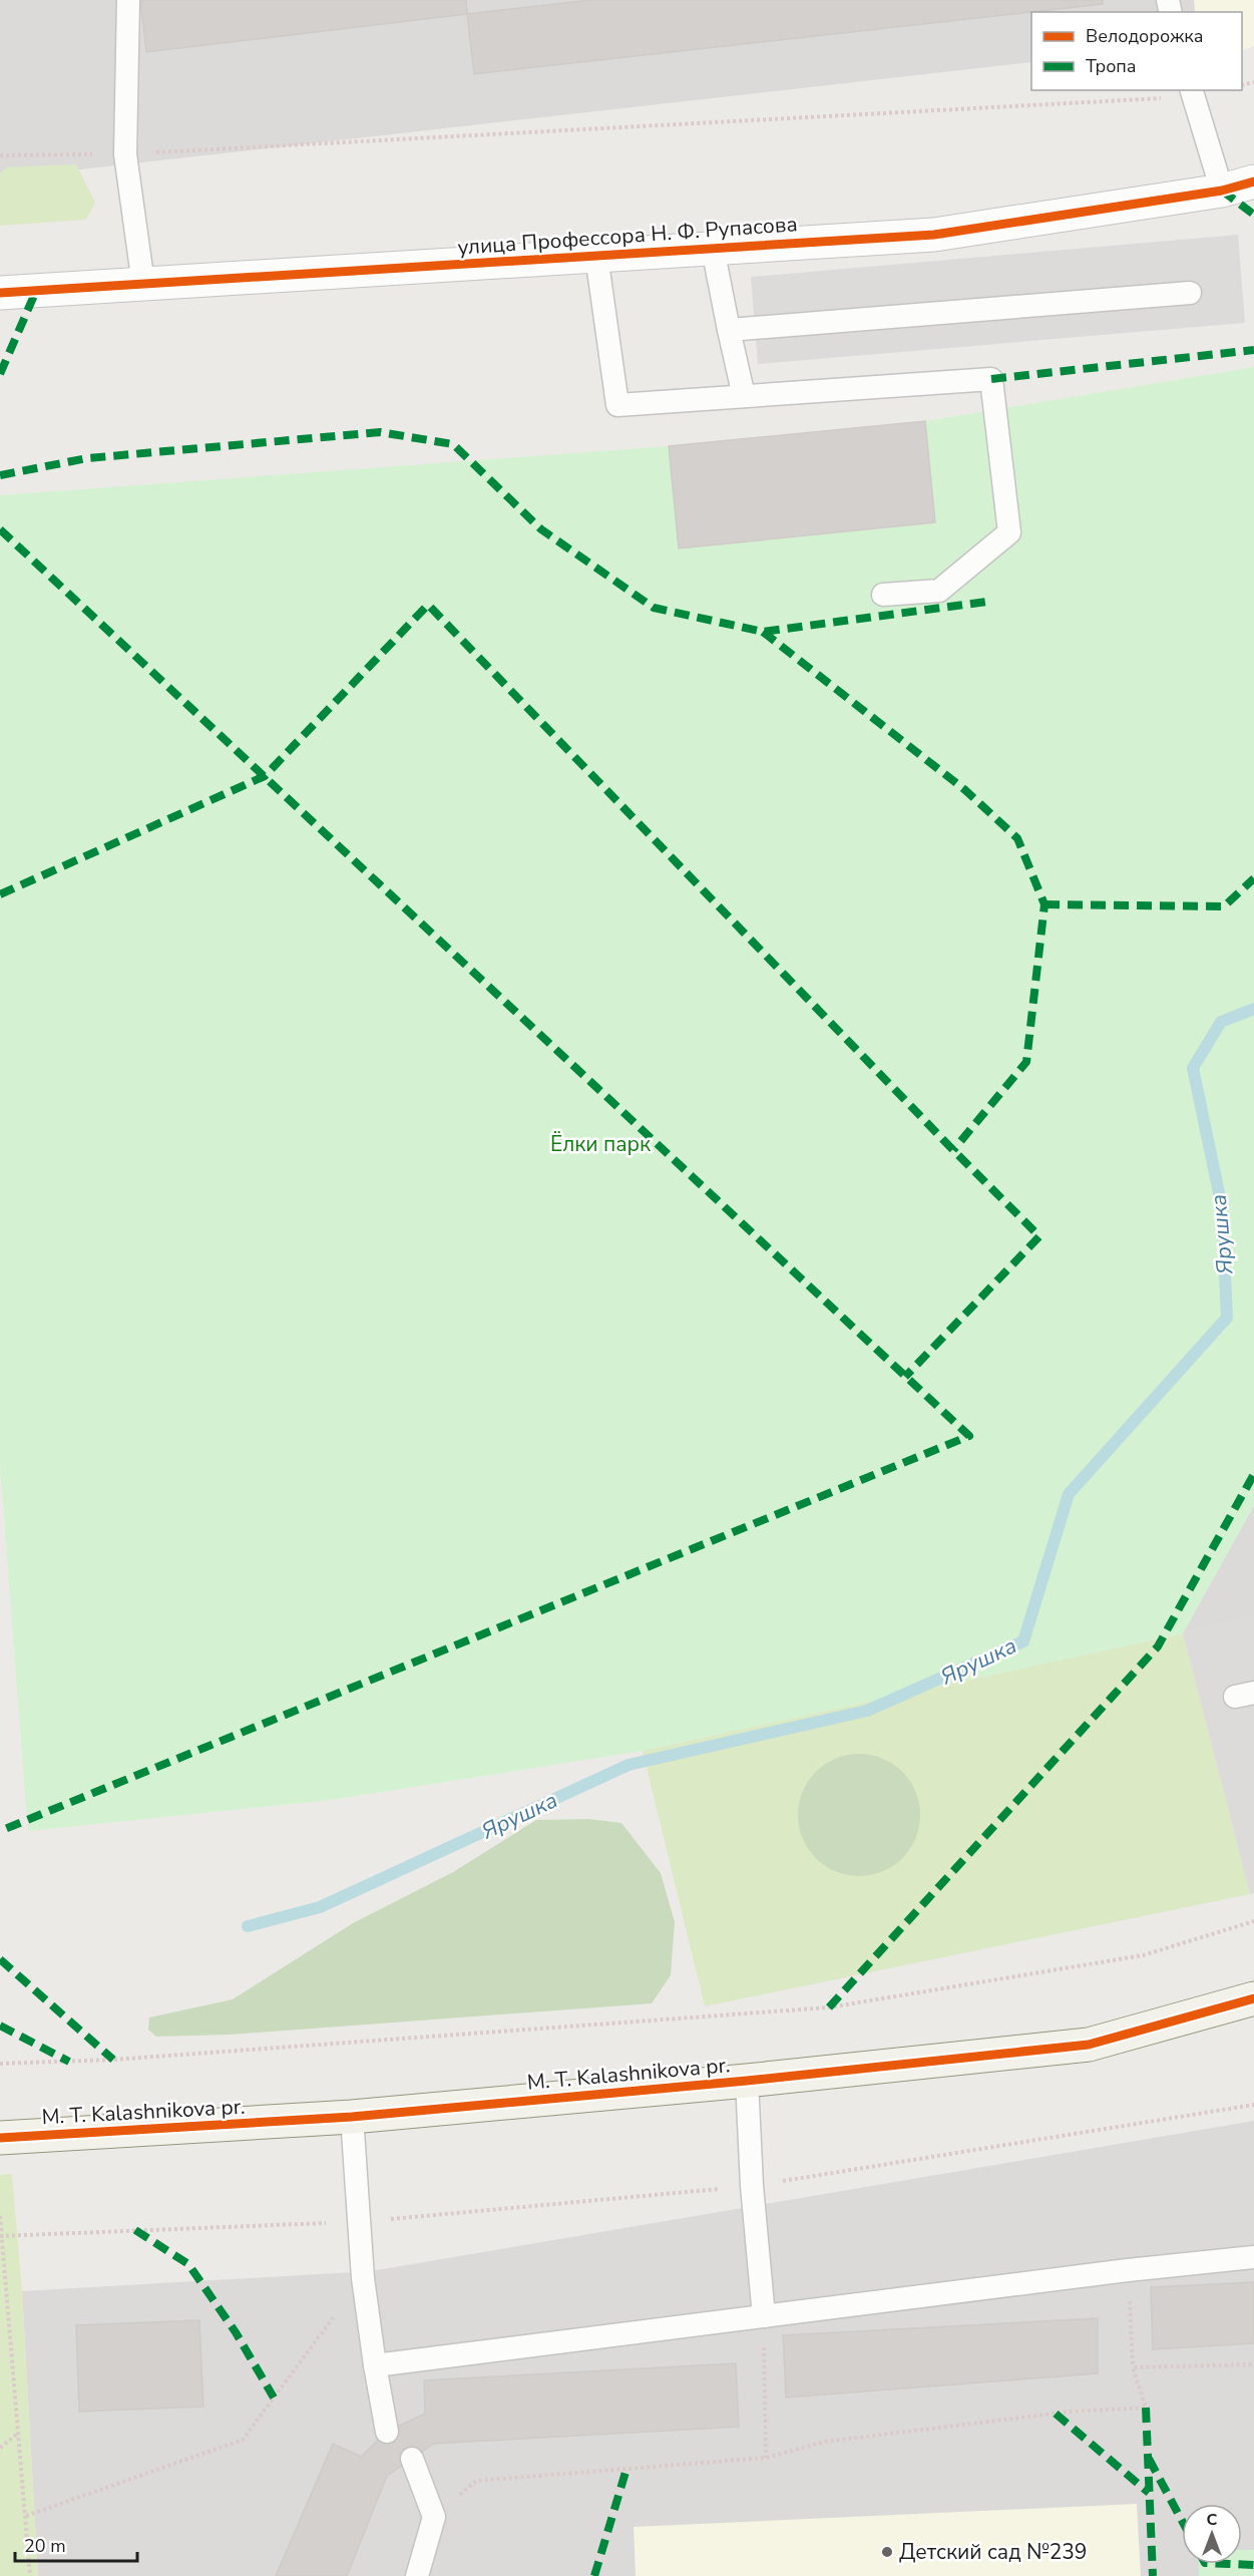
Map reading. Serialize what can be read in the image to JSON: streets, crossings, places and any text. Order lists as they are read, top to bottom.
{
  "streets": {
    "street": ["улица Профессора Н. Ф. Рупасова", "M. T. Kalashnikova pr."]
  },
  "water": ["Ярушка"],
  "parks": ["Ёлки парк"],
  "places": ["Детский сад №239"],
  "legend": ["Велодорожка", "Тропа"],
  "scale_bar": "20 m",
  "north": "top"
}
